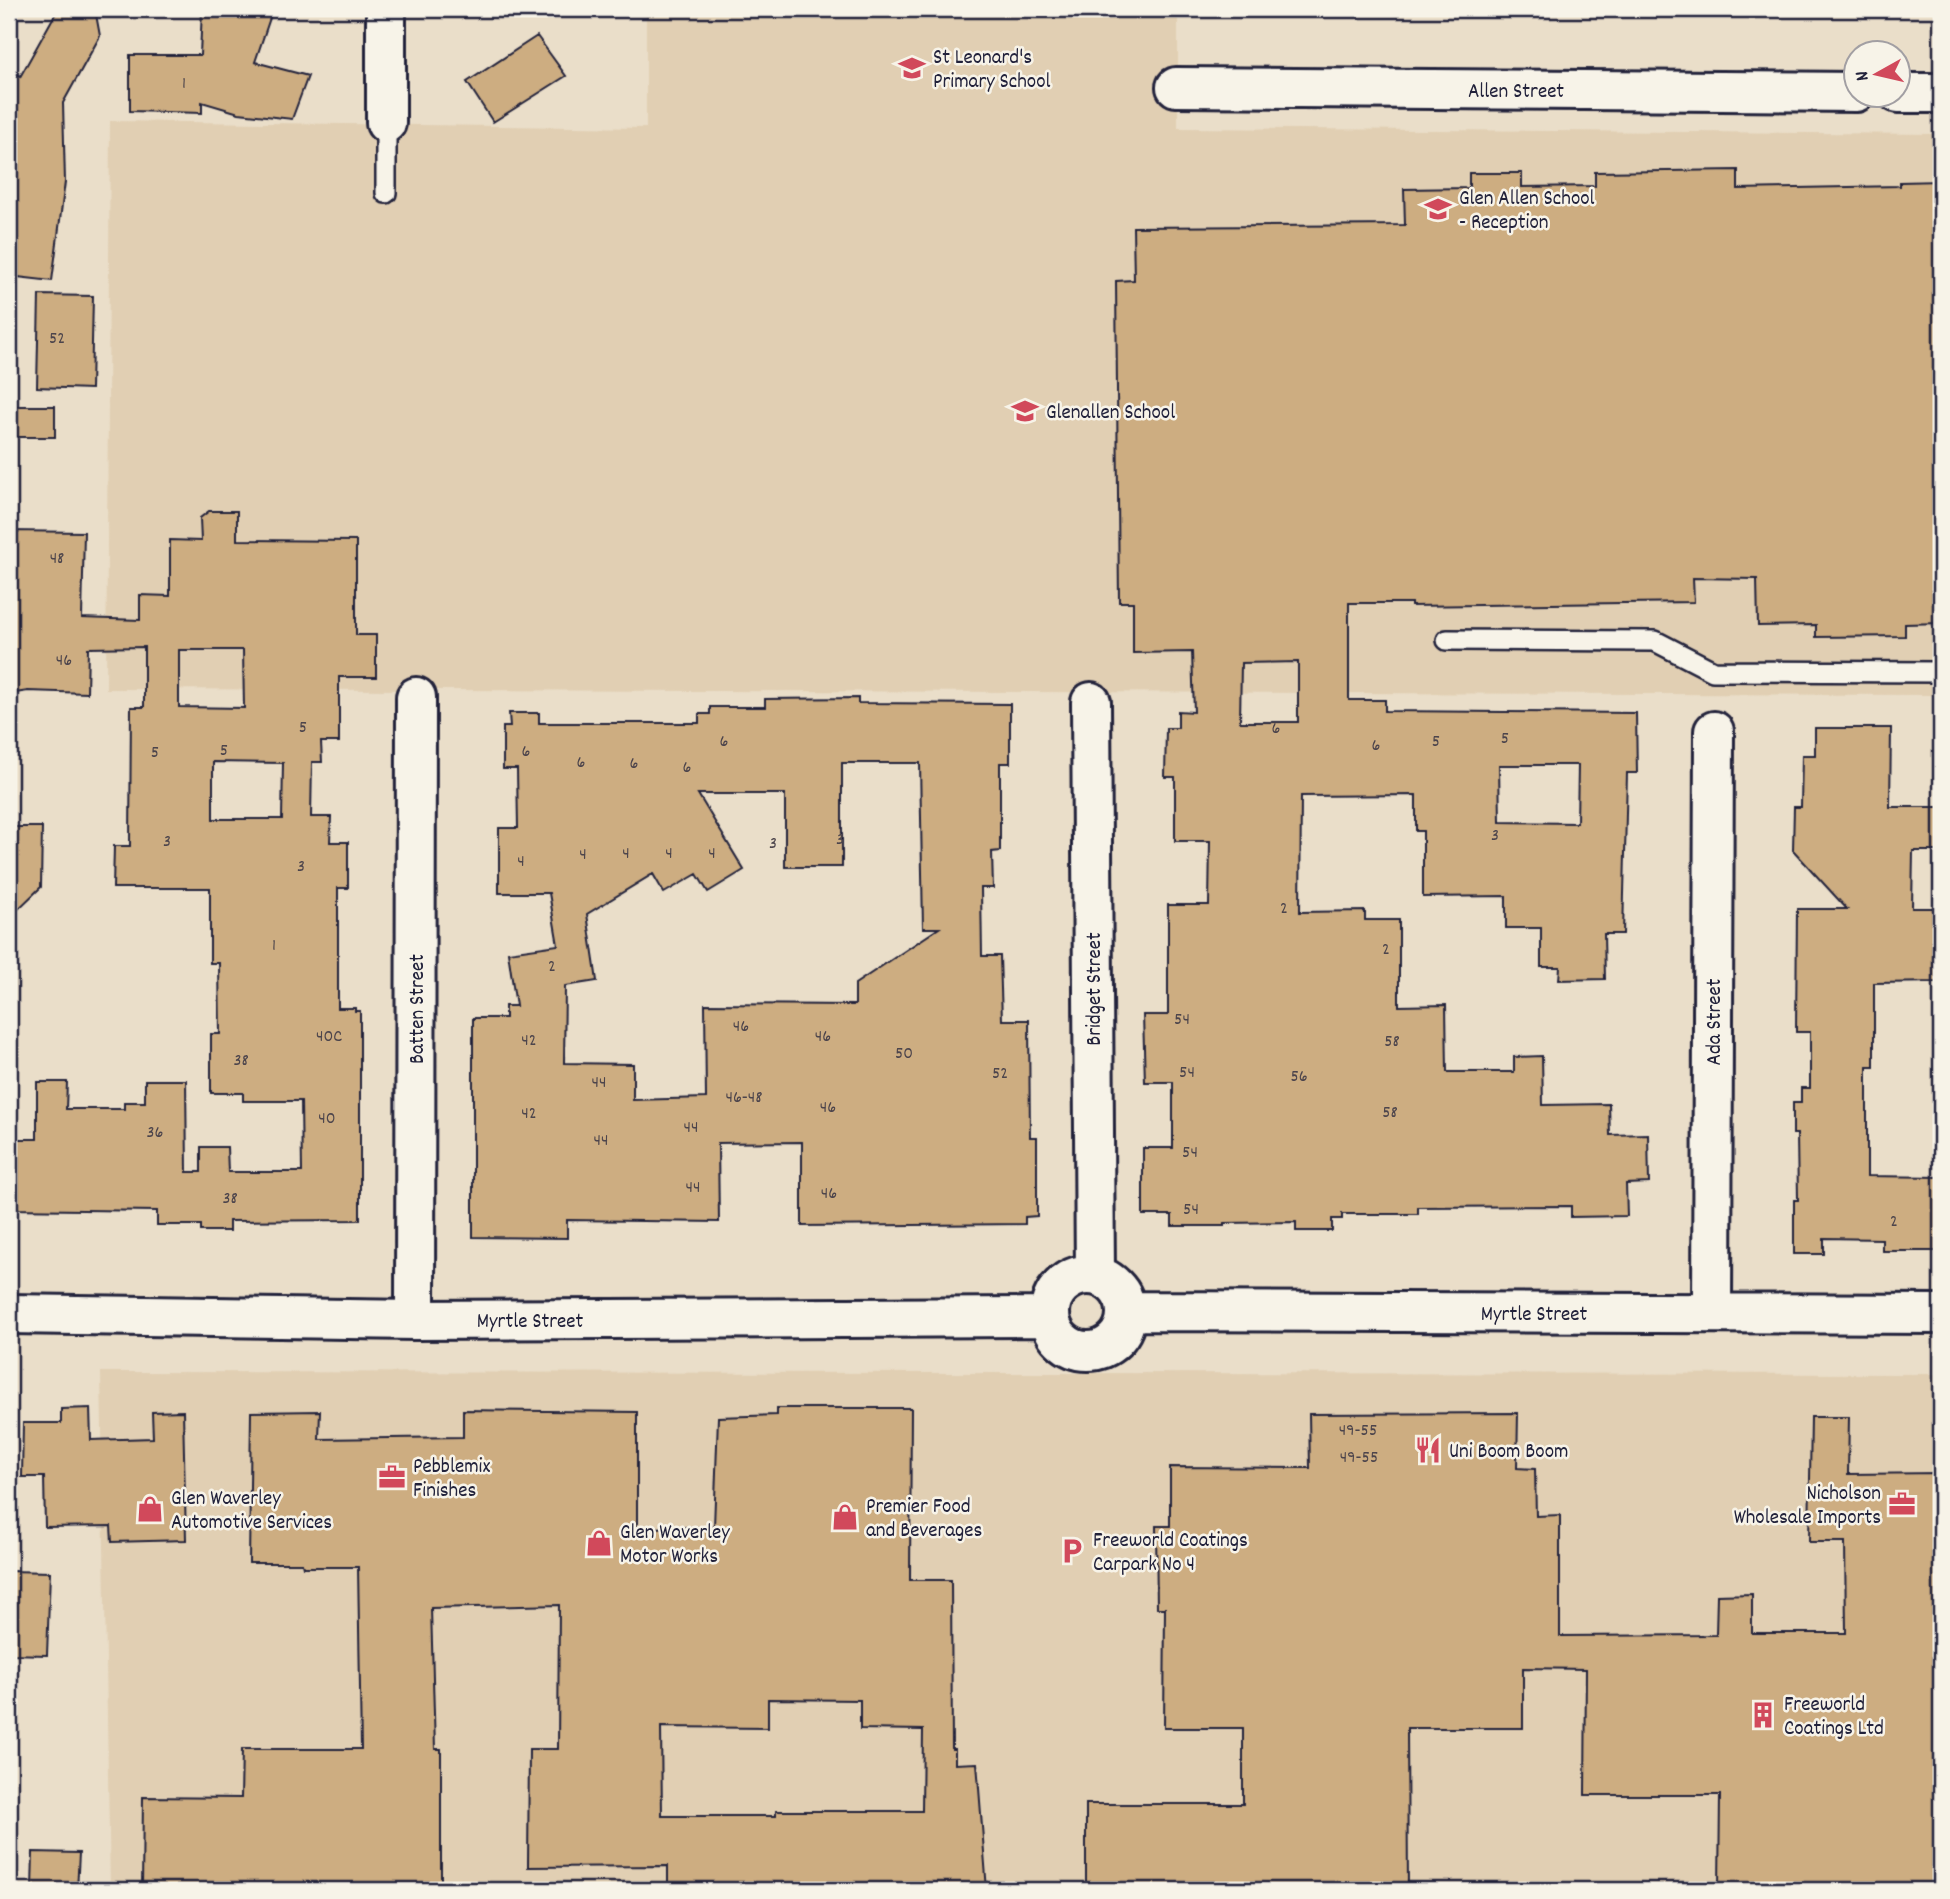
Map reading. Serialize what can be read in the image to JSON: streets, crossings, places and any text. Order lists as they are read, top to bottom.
{
  "streets": {
    "street": [
      "Allen Street",
      "Bridget Street",
      "Batten Street",
      "Ada Street",
      "Myrtle Street"
    ]
  },
  "crossings": [
    ["Bridget Street", "Myrtle Street"],
    ["Batten Street", "Myrtle Street"],
    ["Ada Street", "Myrtle Street"]
  ],
  "places": {
    "school or university": ["St Leonard's Primary School", "Glen Allen School - Reception", "Glenallen School"],
    "restaurant": ["Uni Boom Boom"],
    "office": ["Pebblemix Finishes", "Nicholson Wholesale Imports"],
    "shop": ["Glen Waverley Automotive Services", "Premier Food and Beverages", "Glen Waverley Motor Works"],
    "parking": ["Freeworld Coatings Carpark No 4"],
    "building": ["Freeworld Coatings Ltd"]
  },
  "house_numbers": [
    "1",
    "52",
    "48",
    "46",
    "5",
    "6",
    "5",
    "6",
    "5",
    "6",
    "5",
    "6",
    "5",
    "6",
    "6",
    "6",
    "3",
    "3",
    "3",
    "3",
    "4",
    "4",
    "4",
    "4",
    "4",
    "3",
    "2",
    "1",
    "2",
    "2",
    "54",
    "46",
    "40C",
    "46",
    "42",
    "58",
    "50",
    "38",
    "54",
    "52",
    "56",
    "44",
    "46-48",
    "46",
    "58",
    "42",
    "40",
    "44",
    "36",
    "44",
    "54",
    "44",
    "46",
    "38",
    "54",
    "2",
    "49-55",
    "49-55"
  ],
  "north": "left"
}
